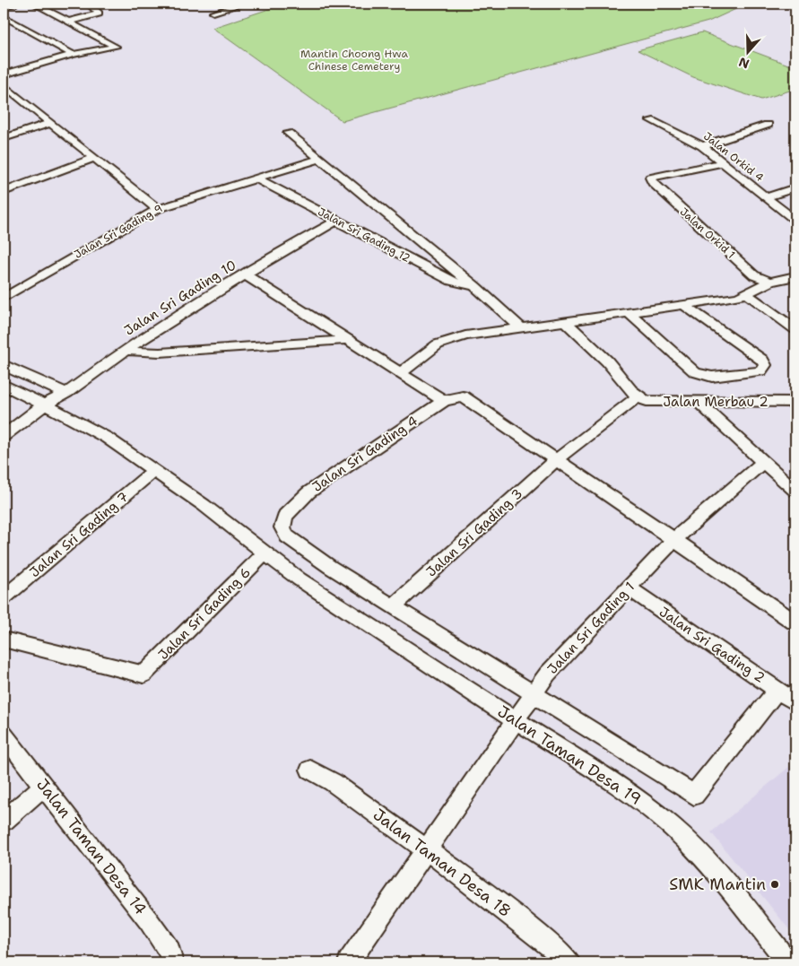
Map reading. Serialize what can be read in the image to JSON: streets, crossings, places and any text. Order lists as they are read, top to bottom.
{
  "streets": {
    "street": [
      "Jalan Orkid 4",
      "Jalan Sri Gading 9",
      "Jalan Orkid 1",
      "Jalan Sri Gading 12",
      "Jalan Sri Gading 10",
      "Jalan Merbau 2",
      "Jalan Sri Gading 4",
      "Jalan Sri Gading 3",
      "Jalan Sri Gading 7",
      "Jalan Sri Gading 6",
      "Jalan Sri Gading 1",
      "Jalan Sri Gading 2",
      "Jalan Taman Desa 19",
      "Jalan Taman Desa 14",
      "Jalan Taman Desa 18"
    ]
  },
  "crossings": [
    ["Jalan Sri Gading 9", "Jalan Sri Gading 12"],
    ["Jalan Sri Gading 12", "Jalan Sri Gading 10"],
    ["Jalan Sri Gading 10", "Jalan Taman Desa 19"],
    ["Jalan Merbau 2", "Jalan Sri Gading 3"],
    ["Jalan Sri Gading 4", "Jalan Sri Gading 3"],
    ["Jalan Sri Gading 7", "Jalan Taman Desa 19"],
    ["Jalan Sri Gading 6", "Jalan Taman Desa 19"],
    ["Jalan Sri Gading 1", "Jalan Sri Gading 2"],
    ["Jalan Sri Gading 1", "Jalan Taman Desa 19"],
    ["Jalan Sri Gading 1", "Jalan Taman Desa 18"]
  ],
  "parks": ["Mantin Choong Hwa Chinese Cemetery"],
  "places": ["SMK Mantin"],
  "north": "bottom"
}
